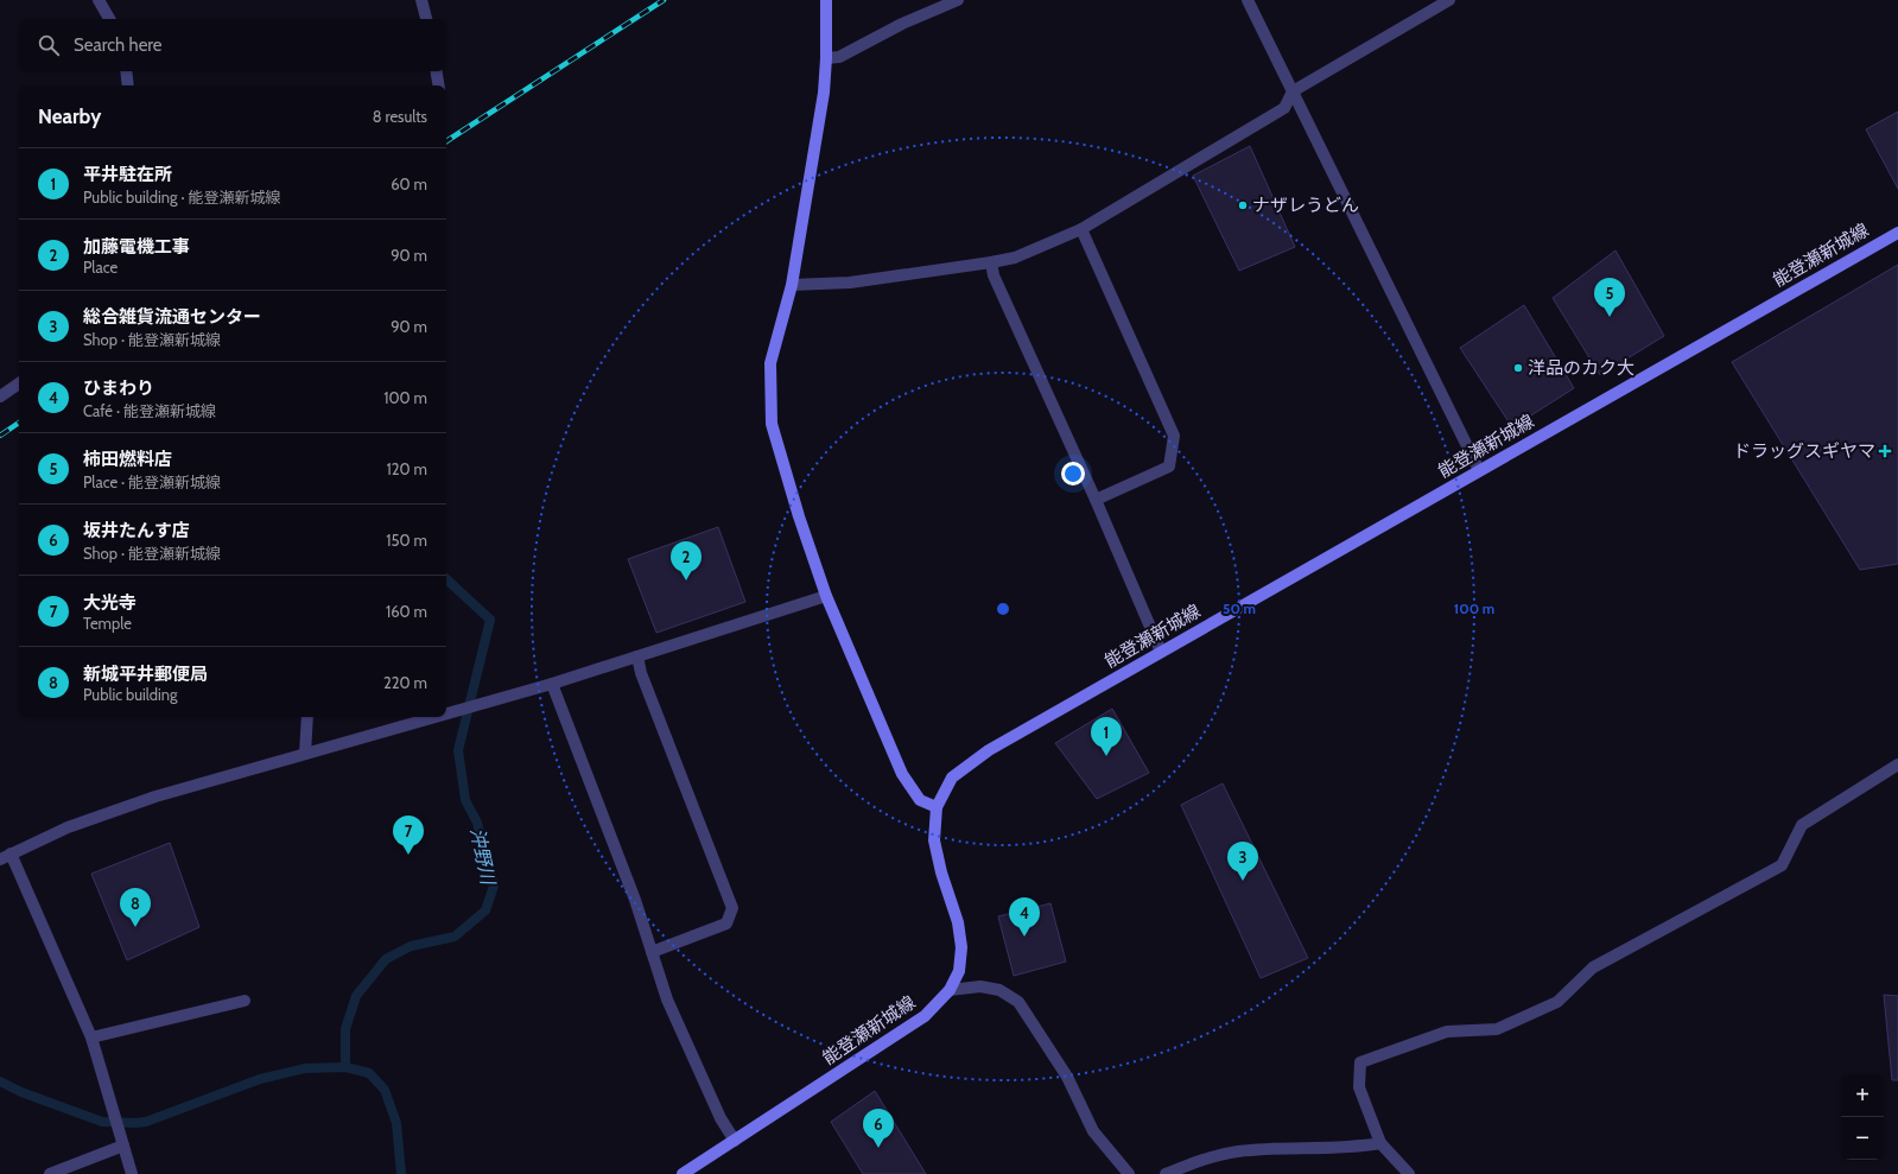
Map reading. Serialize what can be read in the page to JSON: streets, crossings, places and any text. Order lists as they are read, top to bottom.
{
  "streets": {
    "main road": ["能登瀬新城線"]
  },
  "water": ["沖野川"],
  "places": {
    "other": ["ナザレうどん", "洋品のカク大"],
    "health": ["ドラッグスギヤマ"]
  },
  "page": {
    "search": "Search here",
    "heading": ["Nearby", "8 results"],
    "list": [
      {
        "mark": "1",
        "name": "平井駐在所",
        "note": "Public building · 能登瀬新城線",
        "value": "60 m"
      },
      {
        "mark": "2",
        "name": "加藤電機工事",
        "note": "Place",
        "value": "90 m"
      },
      {
        "mark": "3",
        "name": "総合雑貨流通センター",
        "note": "Shop · 能登瀬新城線",
        "value": "90 m"
      },
      {
        "mark": "4",
        "name": "ひまわり",
        "note": "Café · 能登瀬新城線",
        "value": "100 m"
      },
      {
        "mark": "5",
        "name": "柿田燃料店",
        "note": "Place · 能登瀬新城線",
        "value": "120 m"
      },
      {
        "mark": "6",
        "name": "坂井たんす店",
        "note": "Shop · 能登瀬新城線",
        "value": "150 m"
      },
      {
        "mark": "7",
        "name": "大光寺",
        "note": "Temple",
        "value": "160 m"
      },
      {
        "mark": "8",
        "name": "新城平井郵便局",
        "note": "Public building",
        "value": "220 m"
      }
    ],
    "pins": [
      "5",
      "2",
      "1",
      "7",
      "3",
      "8",
      "4",
      "6"
    ],
    "map_buttons": ["+", "−"]
  },
  "rings": ["50 m", "100 m"]
}
